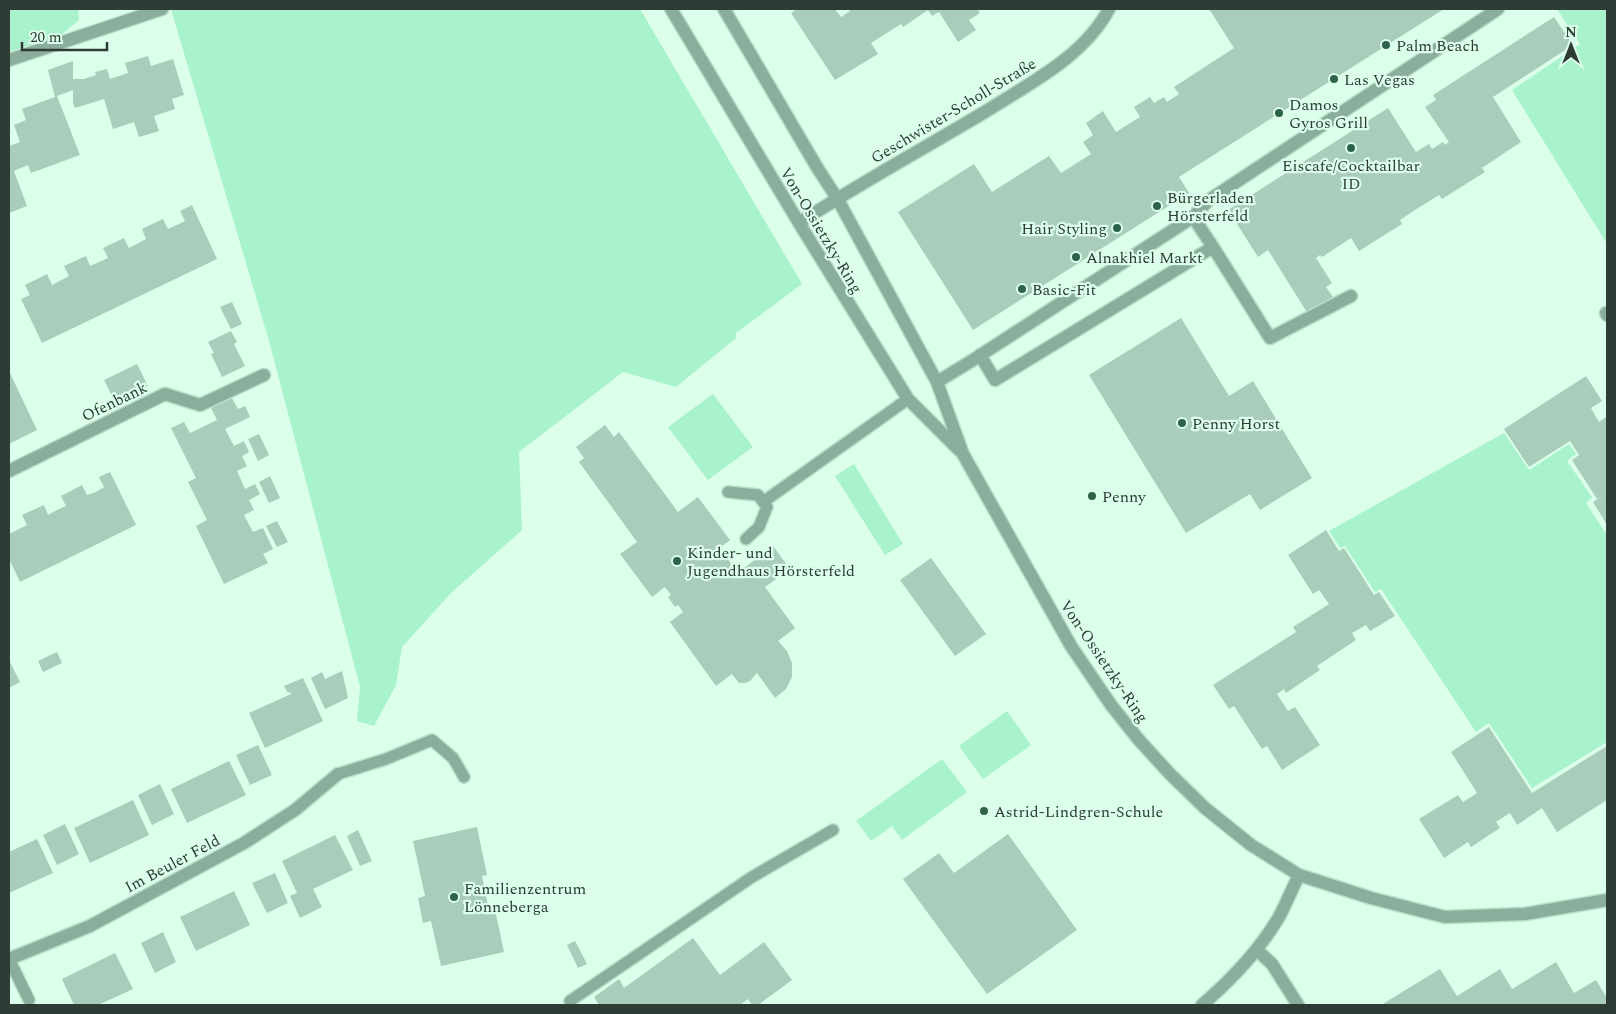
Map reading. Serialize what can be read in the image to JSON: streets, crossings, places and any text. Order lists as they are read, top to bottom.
{
  "streets": {
    "street": [
      "Geschwister-Scholl-Straße",
      "Von-Ossietzky-Ring",
      "Ofenbank",
      "Im Beuler Feld"
    ]
  },
  "crossings": [
    ["Geschwister-Scholl-Straße", "Von-Ossietzky-Ring"]
  ],
  "places": [
    "Palm Beach",
    "Las Vegas",
    "Damos Gyros Grill",
    "Eiscafe/Cocktailbar ID",
    "Bürgerladen Hörsterfeld",
    "Hair Styling",
    "Alnakhiel Markt",
    "Basic-Fit",
    "Penny Horst",
    "Penny",
    "Kinder- und Jugendhaus Hörsterfeld",
    "Astrid-Lindgren-Schule",
    "Familienzentrum Lönneberga"
  ],
  "scale_bar": "20 m",
  "north": "top"
}
